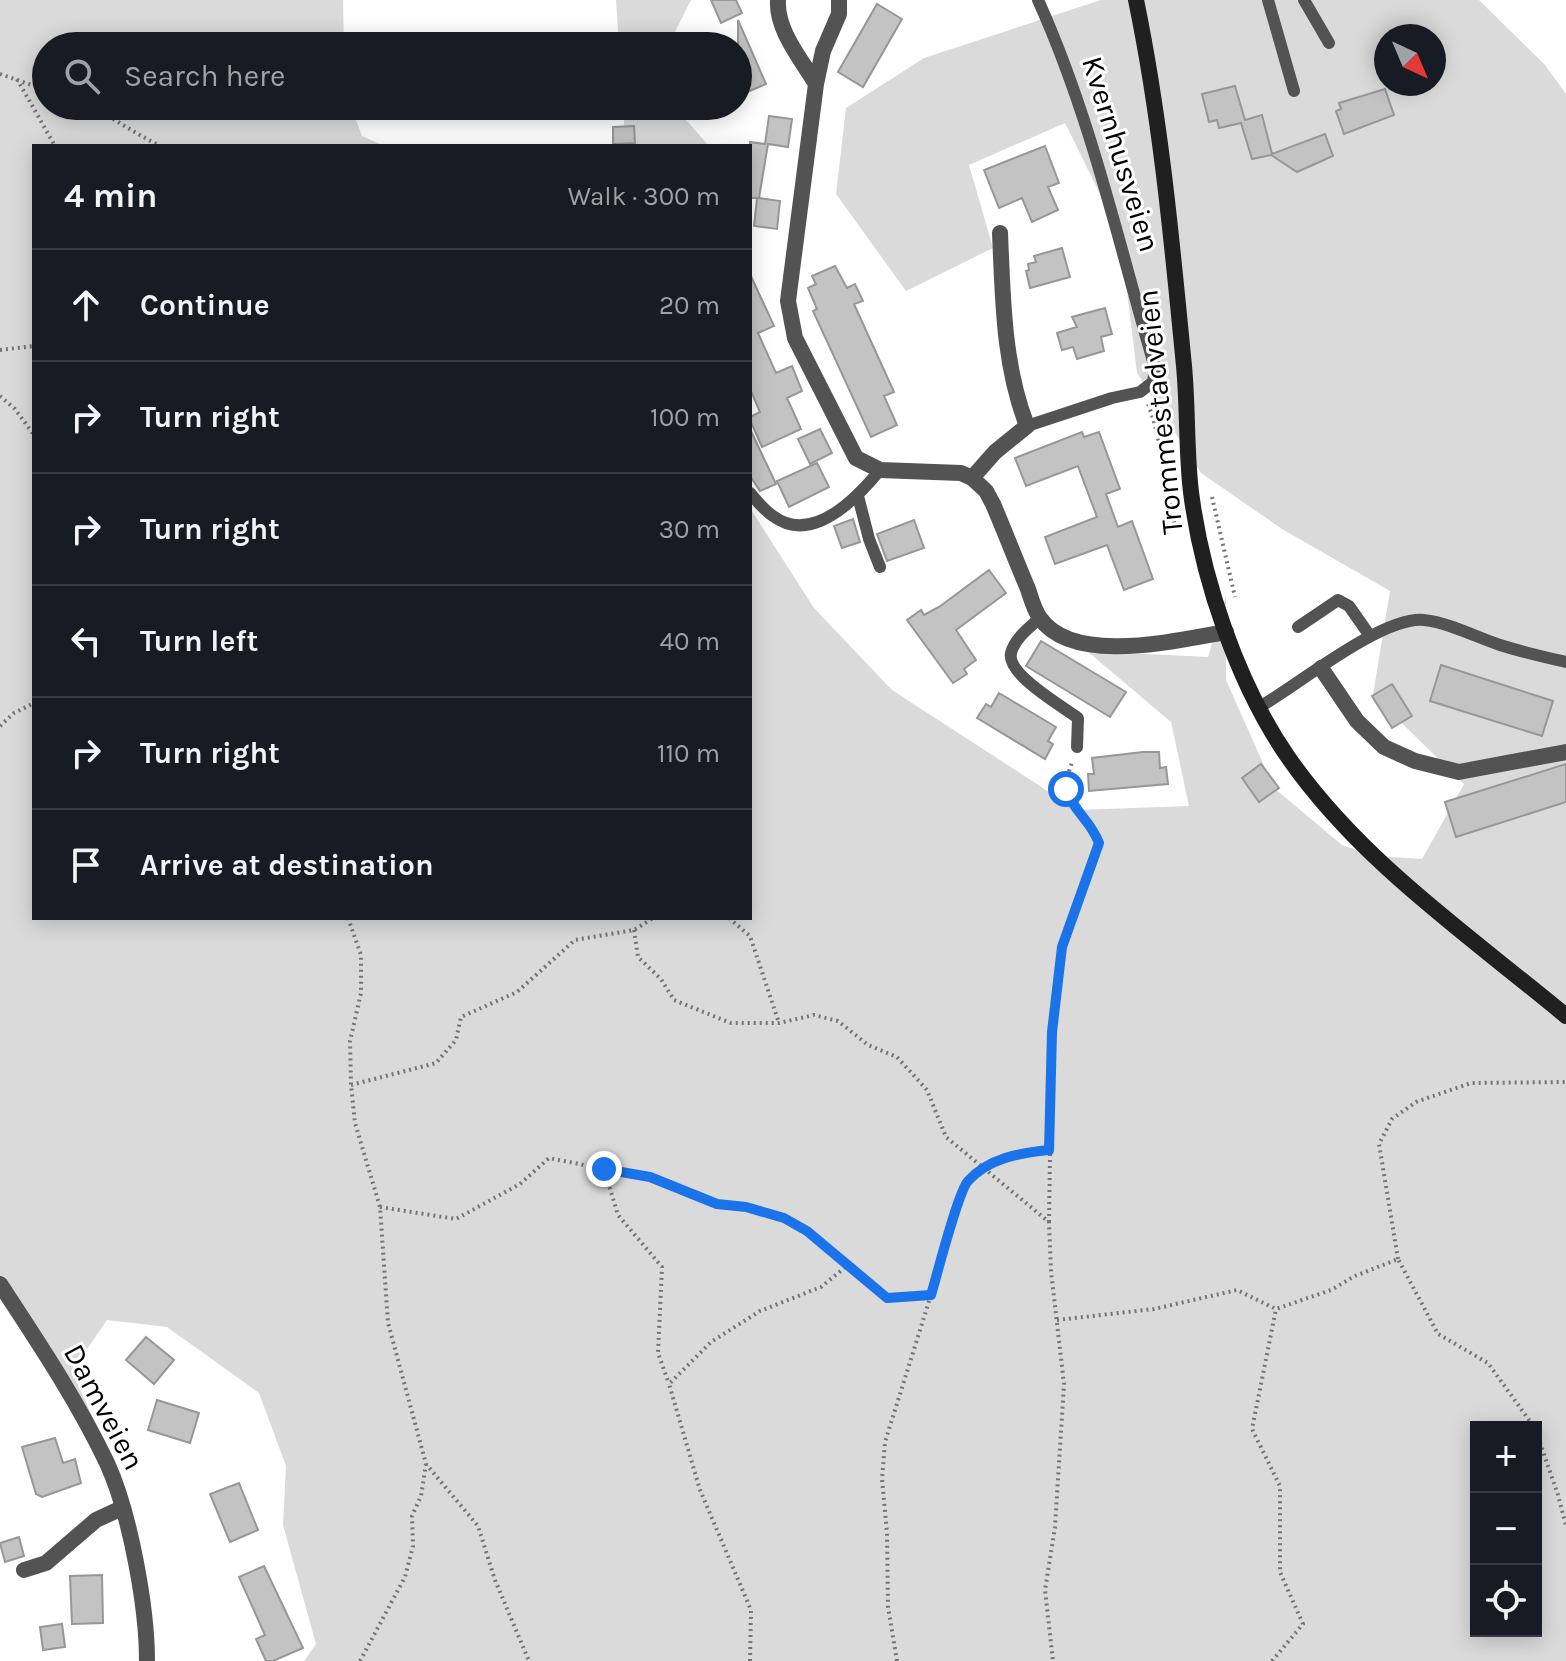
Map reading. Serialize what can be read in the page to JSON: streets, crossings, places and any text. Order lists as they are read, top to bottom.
{
  "streets": {
    "main road": ["Trommestadveien"],
    "street": ["Damveien"],
    "lane": ["Kvernhusveien"]
  },
  "north": "bottom right",
  "page": {
    "search": "Search here",
    "heading": ["4 min", "Walk · 300 m"],
    "list": [
      ["Continue", "20 m"],
      ["Turn right", "100 m"],
      ["Turn right", "30 m"],
      ["Turn left", "40 m"],
      ["Turn right", "110 m"],
      "Arrive at destination"
    ],
    "map_buttons": ["+", "−"]
  }
}
